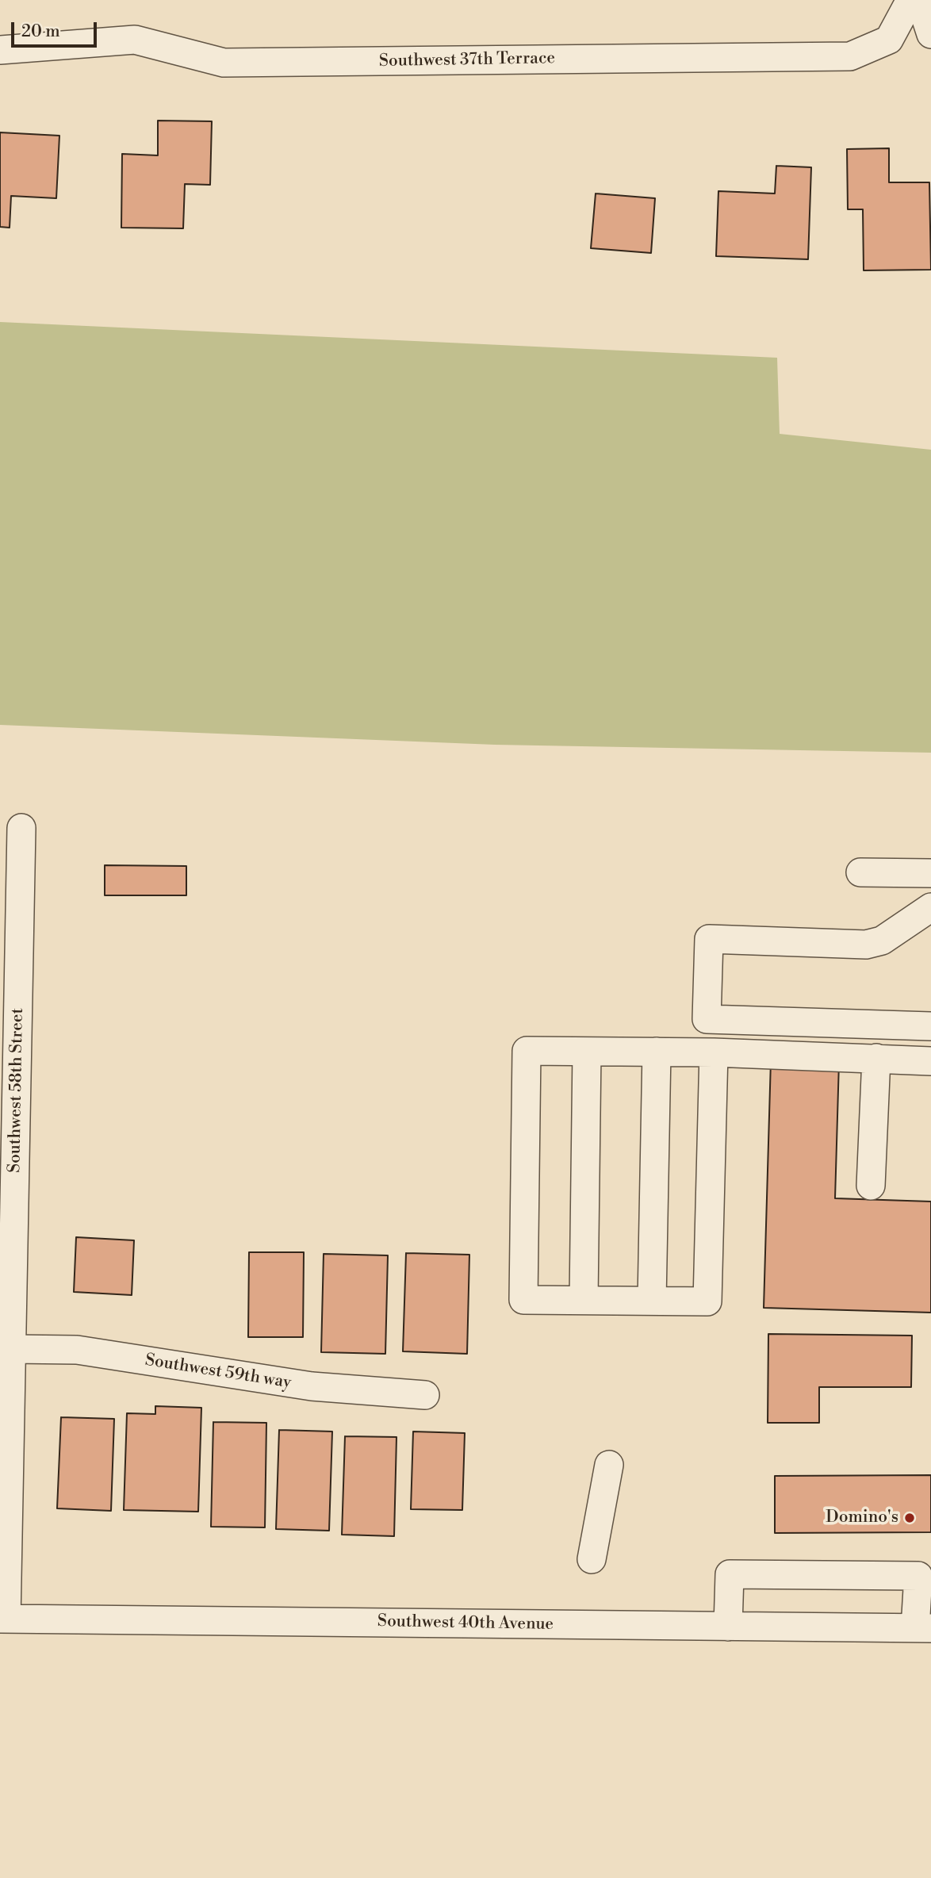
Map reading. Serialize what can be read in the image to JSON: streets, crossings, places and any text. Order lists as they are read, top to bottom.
{
  "streets": {
    "street": [
      "Southwest 37th Terrace",
      "Southwest 58th Street",
      "Southwest 59th way",
      "Southwest 40th Avenue"
    ]
  },
  "crossings": [
    ["Southwest 58th Street", "Southwest 59th way"],
    ["Southwest 58th Street", "Southwest 40th Avenue"]
  ],
  "places": ["Domino's"],
  "scale_bar": "20 m"
}
